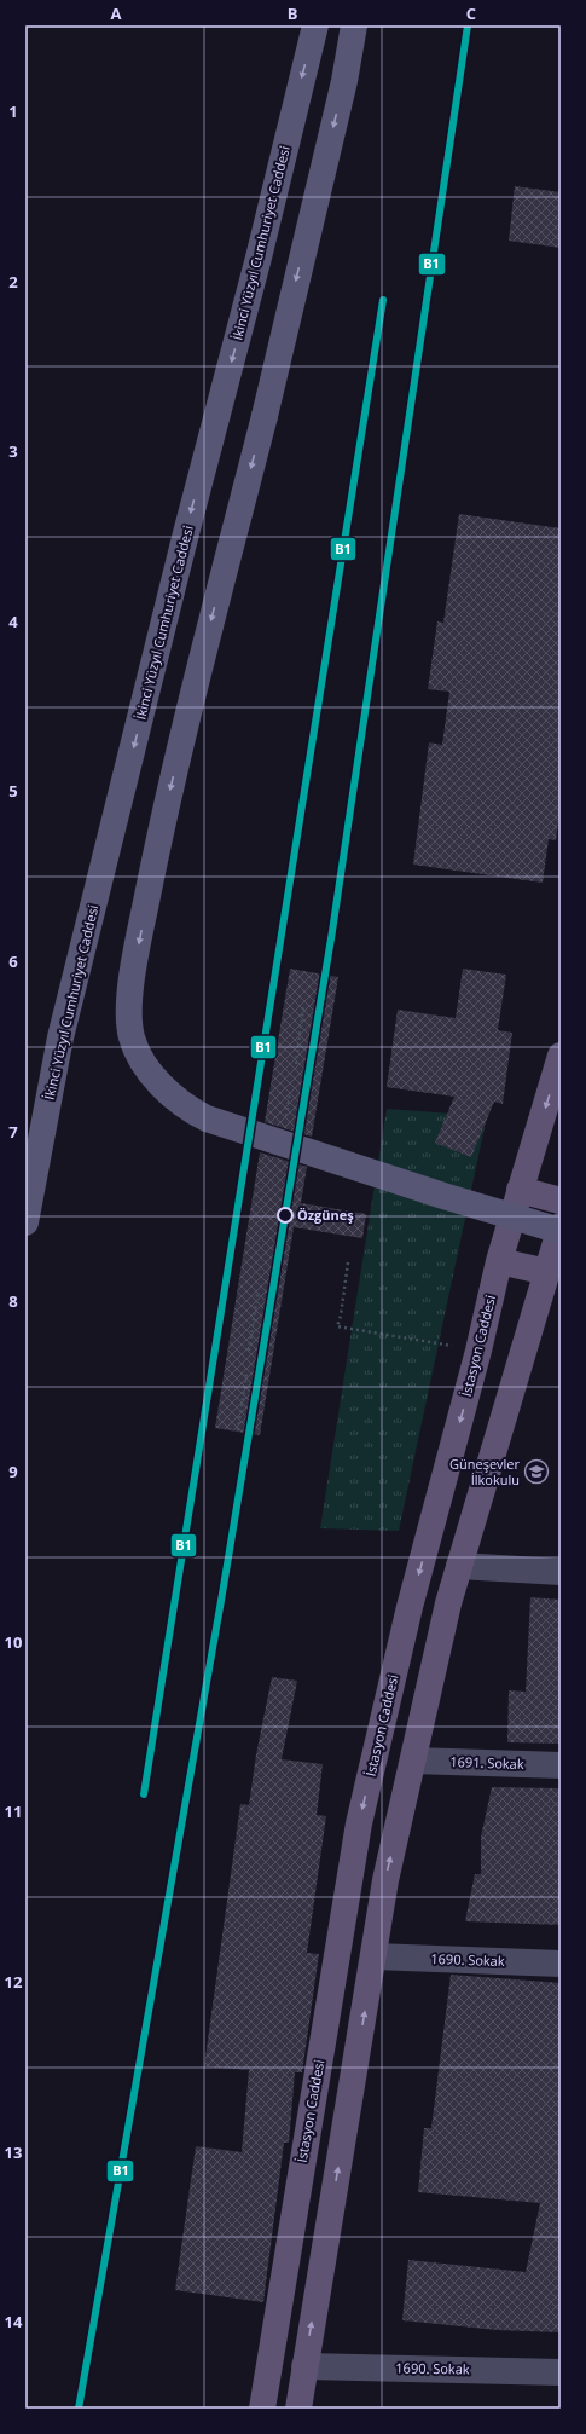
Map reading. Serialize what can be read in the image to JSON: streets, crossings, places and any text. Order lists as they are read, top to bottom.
{
  "streets": {
    "main road": ["İkinci Yüzyıl Cumhuriyet Caddesi", "İstasyon Caddesi"],
    "street": ["1691. Sokak", "1690. Sokak"]
  },
  "one_way": ["İkinci Yüzyıl Cumhuriyet Caddesi"],
  "places": {
    "other": ["Özgüneş"],
    "school or university": ["Güneşevler İlkokulu"]
  },
  "lines": ["transit line B1"],
  "grid": {
    "columns": ["A", "B", "C"],
    "rows": [
      "1",
      "2",
      "3",
      "4",
      "5",
      "6",
      "7",
      "8",
      "9",
      "10",
      "11",
      "12",
      "13",
      "14"
    ]
  }
}
